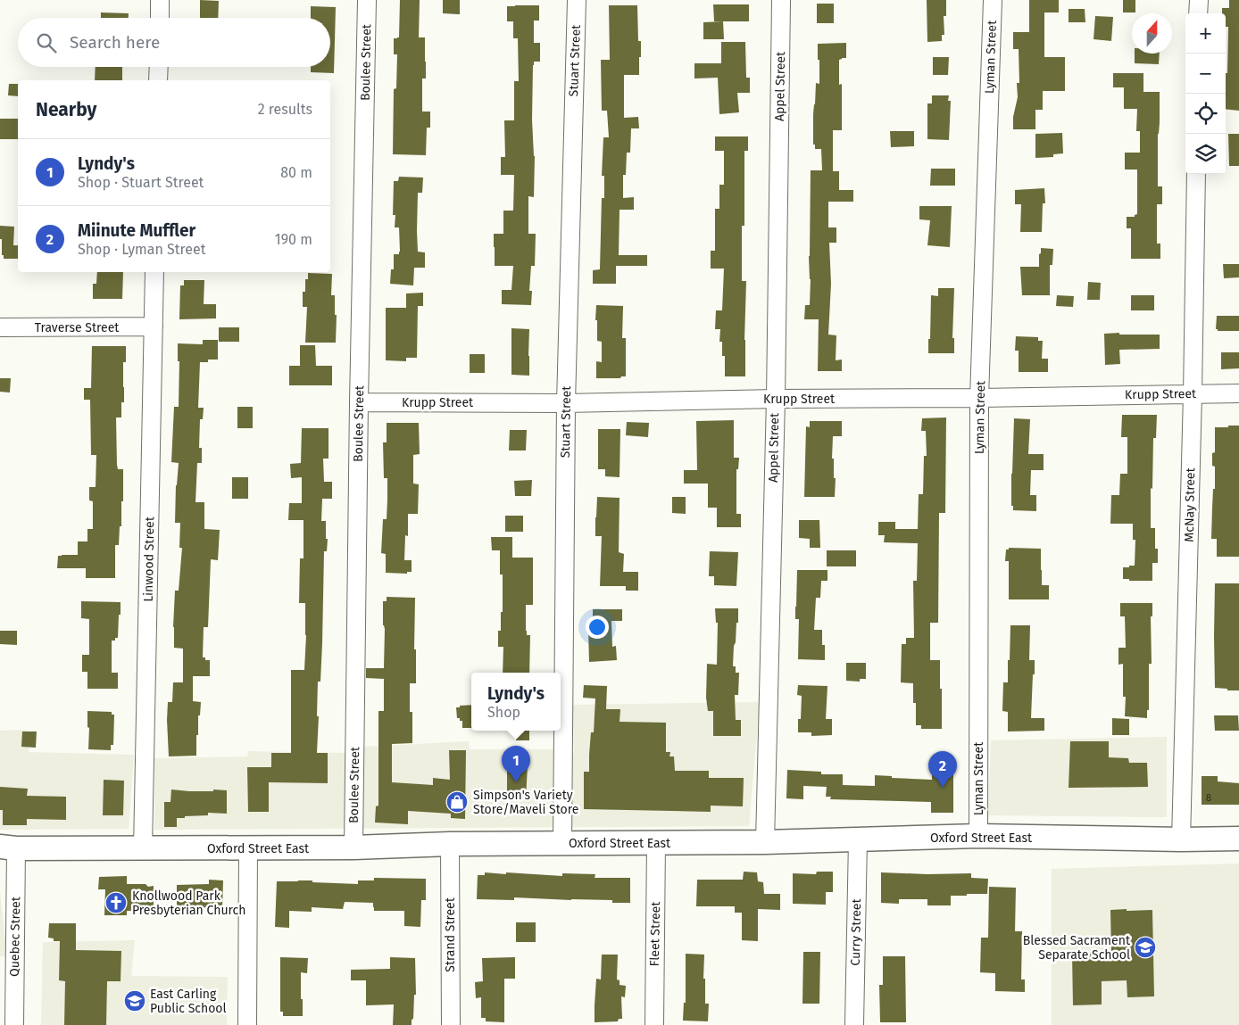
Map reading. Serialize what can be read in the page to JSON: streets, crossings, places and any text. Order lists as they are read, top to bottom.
{
  "streets": {
    "main road": ["Oxford Street East"],
    "street": [
      "Lyman Street",
      "Stuart Street",
      "Boulee Street",
      "Appel Street",
      "Traverse Street",
      "Krupp Street",
      "McNay Street",
      "Linwood Street",
      "Curry Street",
      "Fleet Street",
      "Strand Street",
      "Quebec Street"
    ]
  },
  "crossings": [
    ["Lyman Street", "Krupp Street"],
    ["Lyman Street", "Oxford Street East"],
    ["Stuart Street", "Krupp Street"],
    ["Stuart Street", "Oxford Street East"],
    ["Boulee Street", "Krupp Street"],
    ["Boulee Street", "Oxford Street East"],
    ["Appel Street", "Krupp Street"],
    ["Appel Street", "Oxford Street East"],
    ["Traverse Street", "Linwood Street"],
    ["Krupp Street", "McNay Street"],
    ["McNay Street", "Oxford Street East"],
    ["Linwood Street", "Oxford Street East"],
    ["Oxford Street East", "Curry Street"],
    ["Oxford Street East", "Fleet Street"],
    ["Oxford Street East", "Strand Street"],
    ["Oxford Street East", "Quebec Street"]
  ],
  "places": {
    "shop": ["Simpson's Variety Store/Maveli Store"],
    "church": ["Knollwood Park Presbyterian Church"],
    "school or university": ["Blessed Sacrament Separate School", "East Carling Public School"]
  },
  "house_numbers": ["8"],
  "north": "top",
  "page": {
    "map_buttons": ["+", "−"],
    "search": "Search here",
    "heading": ["Nearby", "2 results"],
    "list": [
      {
        "mark": "1",
        "name": "Lyndy's",
        "note": "Shop · Stuart Street",
        "value": "80 m"
      },
      {
        "mark": "2",
        "name": "Miinute Muffler",
        "note": "Shop · Lyman Street",
        "value": "190 m"
      }
    ],
    "popup": ["Lyndy's", "Shop"],
    "pins": ["1", "2"]
  }
}
